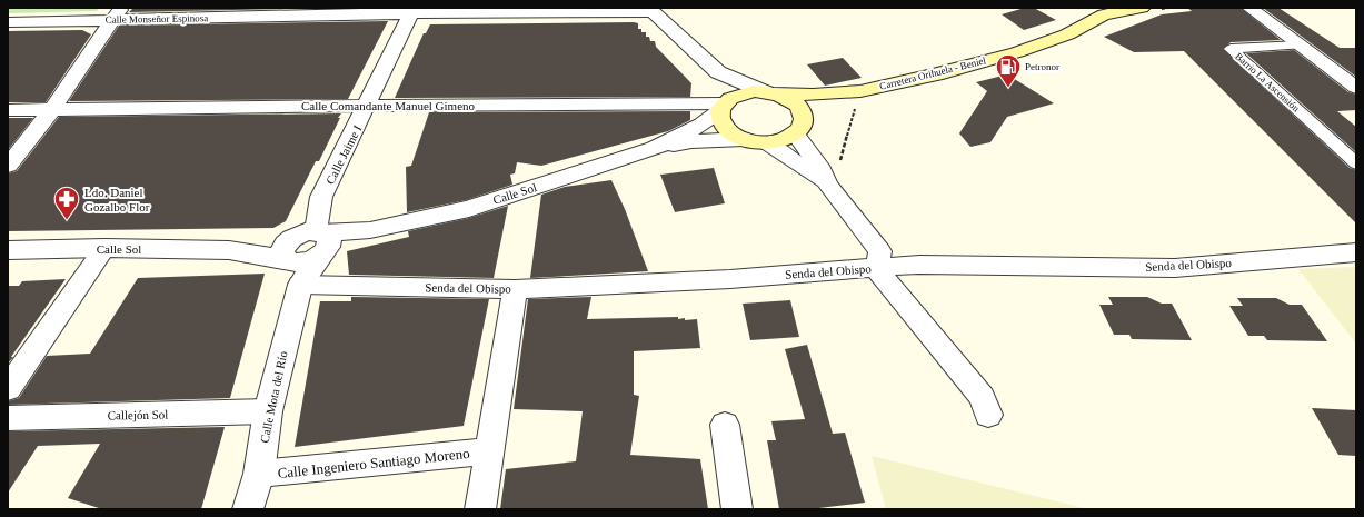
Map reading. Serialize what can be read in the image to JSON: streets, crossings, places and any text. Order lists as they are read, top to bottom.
{
  "streets": {
    "main road": ["Carretera Orihuela - Beniel"],
    "street": [
      "Calle Monseñor Espinosa",
      "Barrio La Ascensión",
      "Calle Comandante Manuel Gimeno",
      "Calle Jaime I",
      "Calle Sol",
      "Senda del Obispo",
      "Calle Mota del Río",
      "Callejón Sol",
      "Calle Ingeniero Santiago Moreno"
    ]
  },
  "crossings": [
    ["Calle Monseñor Espinosa", "Calle Jaime I"],
    ["Carretera Orihuela - Beniel", "Calle Comandante Manuel Gimeno"],
    ["Calle Comandante Manuel Gimeno", "Calle Jaime I"],
    ["Calle Jaime I", "Calle Sol"],
    ["Calle Jaime I", "Calle Mota del Río"],
    ["Calle Sol", "Senda del Obispo"],
    ["Calle Sol", "Calle Mota del Río"],
    ["Senda del Obispo", "Calle Mota del Río"],
    ["Calle Mota del Río", "Callejón Sol"],
    ["Calle Mota del Río", "Calle Ingeniero Santiago Moreno"]
  ],
  "places": {
    "fuel station": ["Petronor"],
    "pharmacy": ["Ldo. Daniel Gozalbo Flor"]
  }
}
